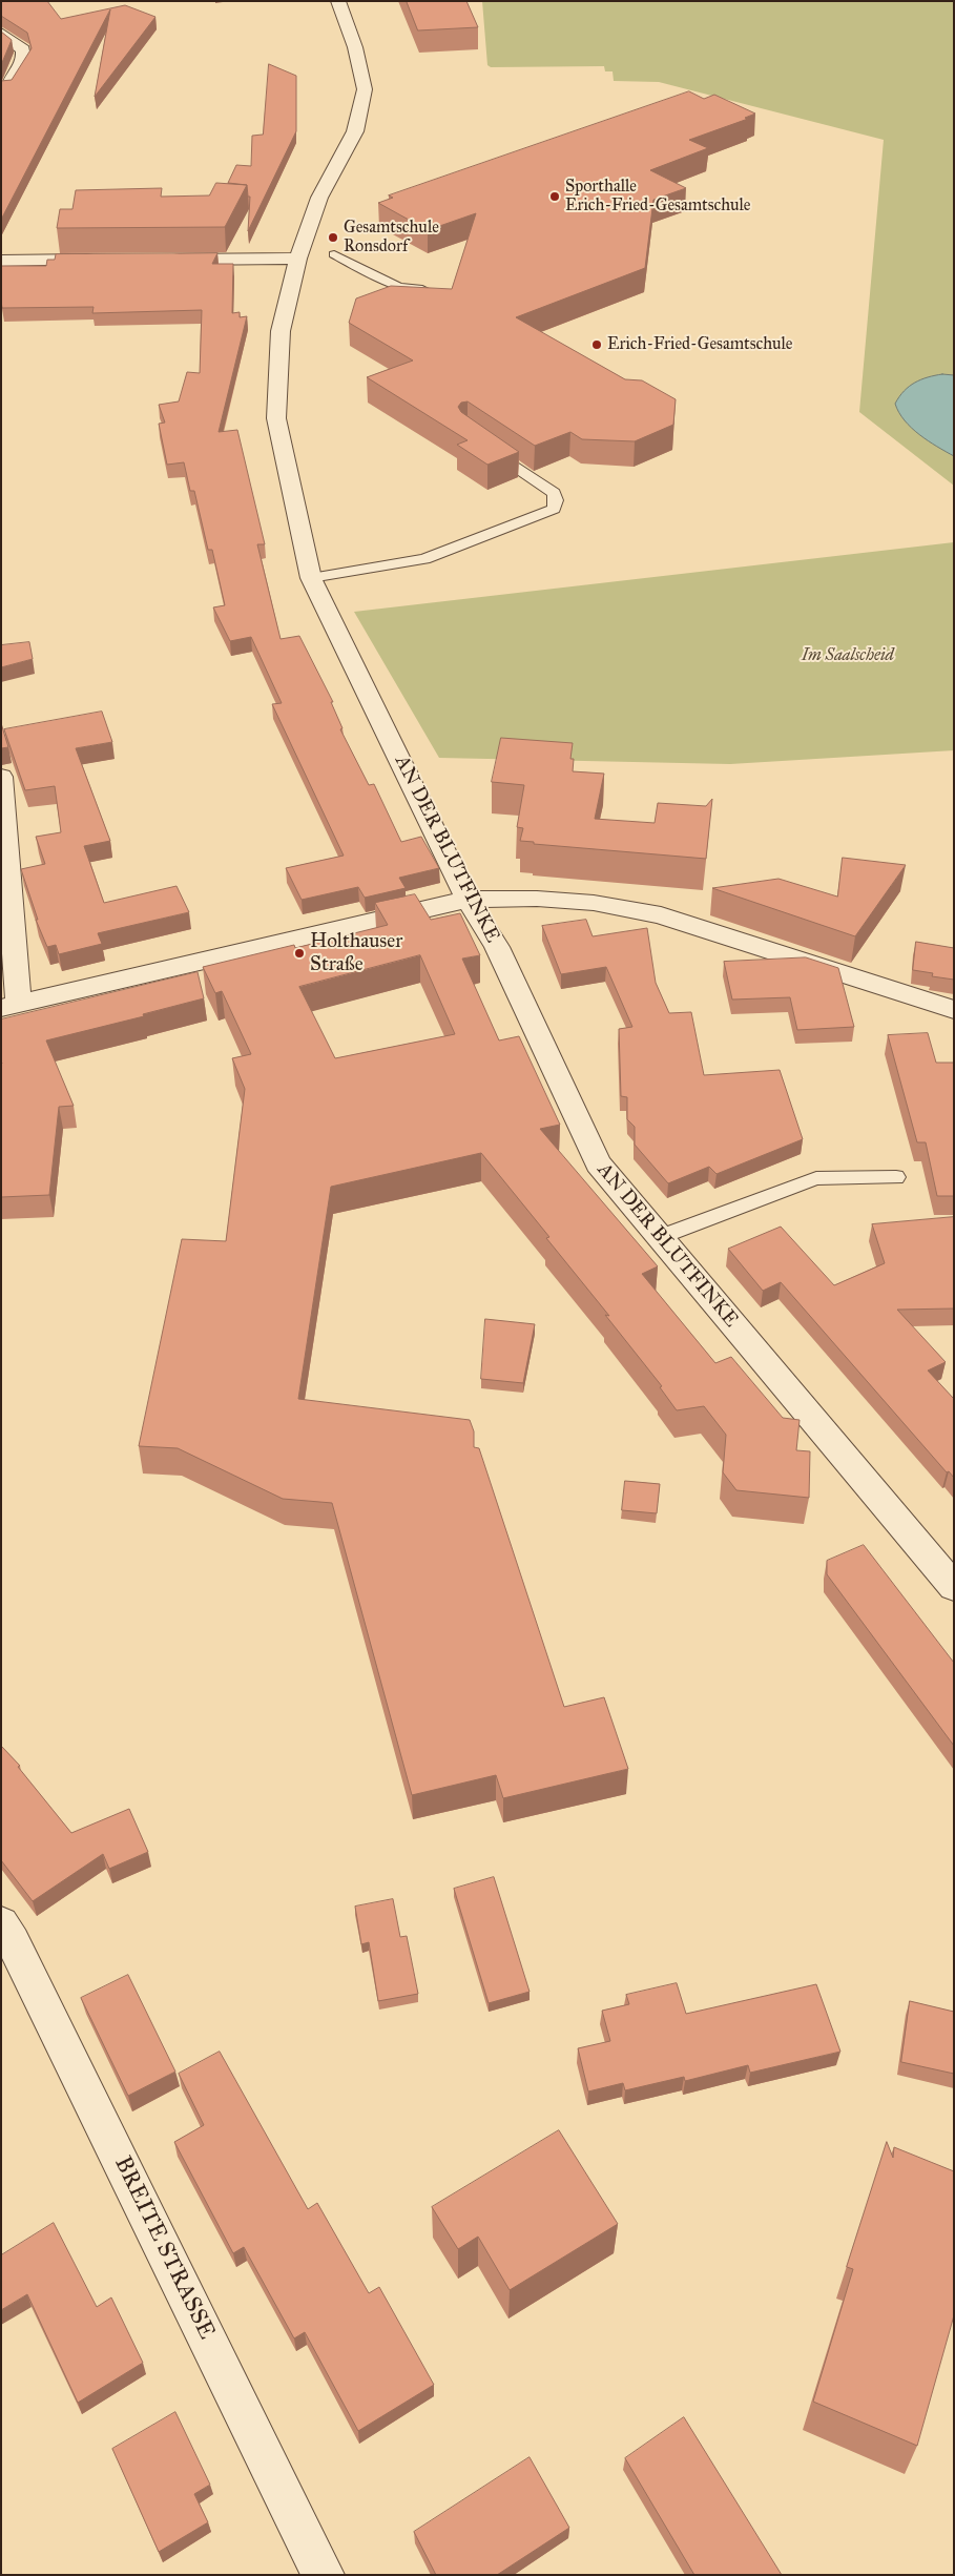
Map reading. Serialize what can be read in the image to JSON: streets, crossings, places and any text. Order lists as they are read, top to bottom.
{
  "streets": {
    "street": ["AN DER BLUTFINKE", "BREITE STRASSE"]
  },
  "parks": ["Im Saalscheid"],
  "places": [
    "Sporthalle Erich-Fried-Gesamtschule",
    "Gesamtschule Ronsdorf",
    "Erich-Fried-Gesamtschule",
    "Holthauser Straße"
  ]
}
